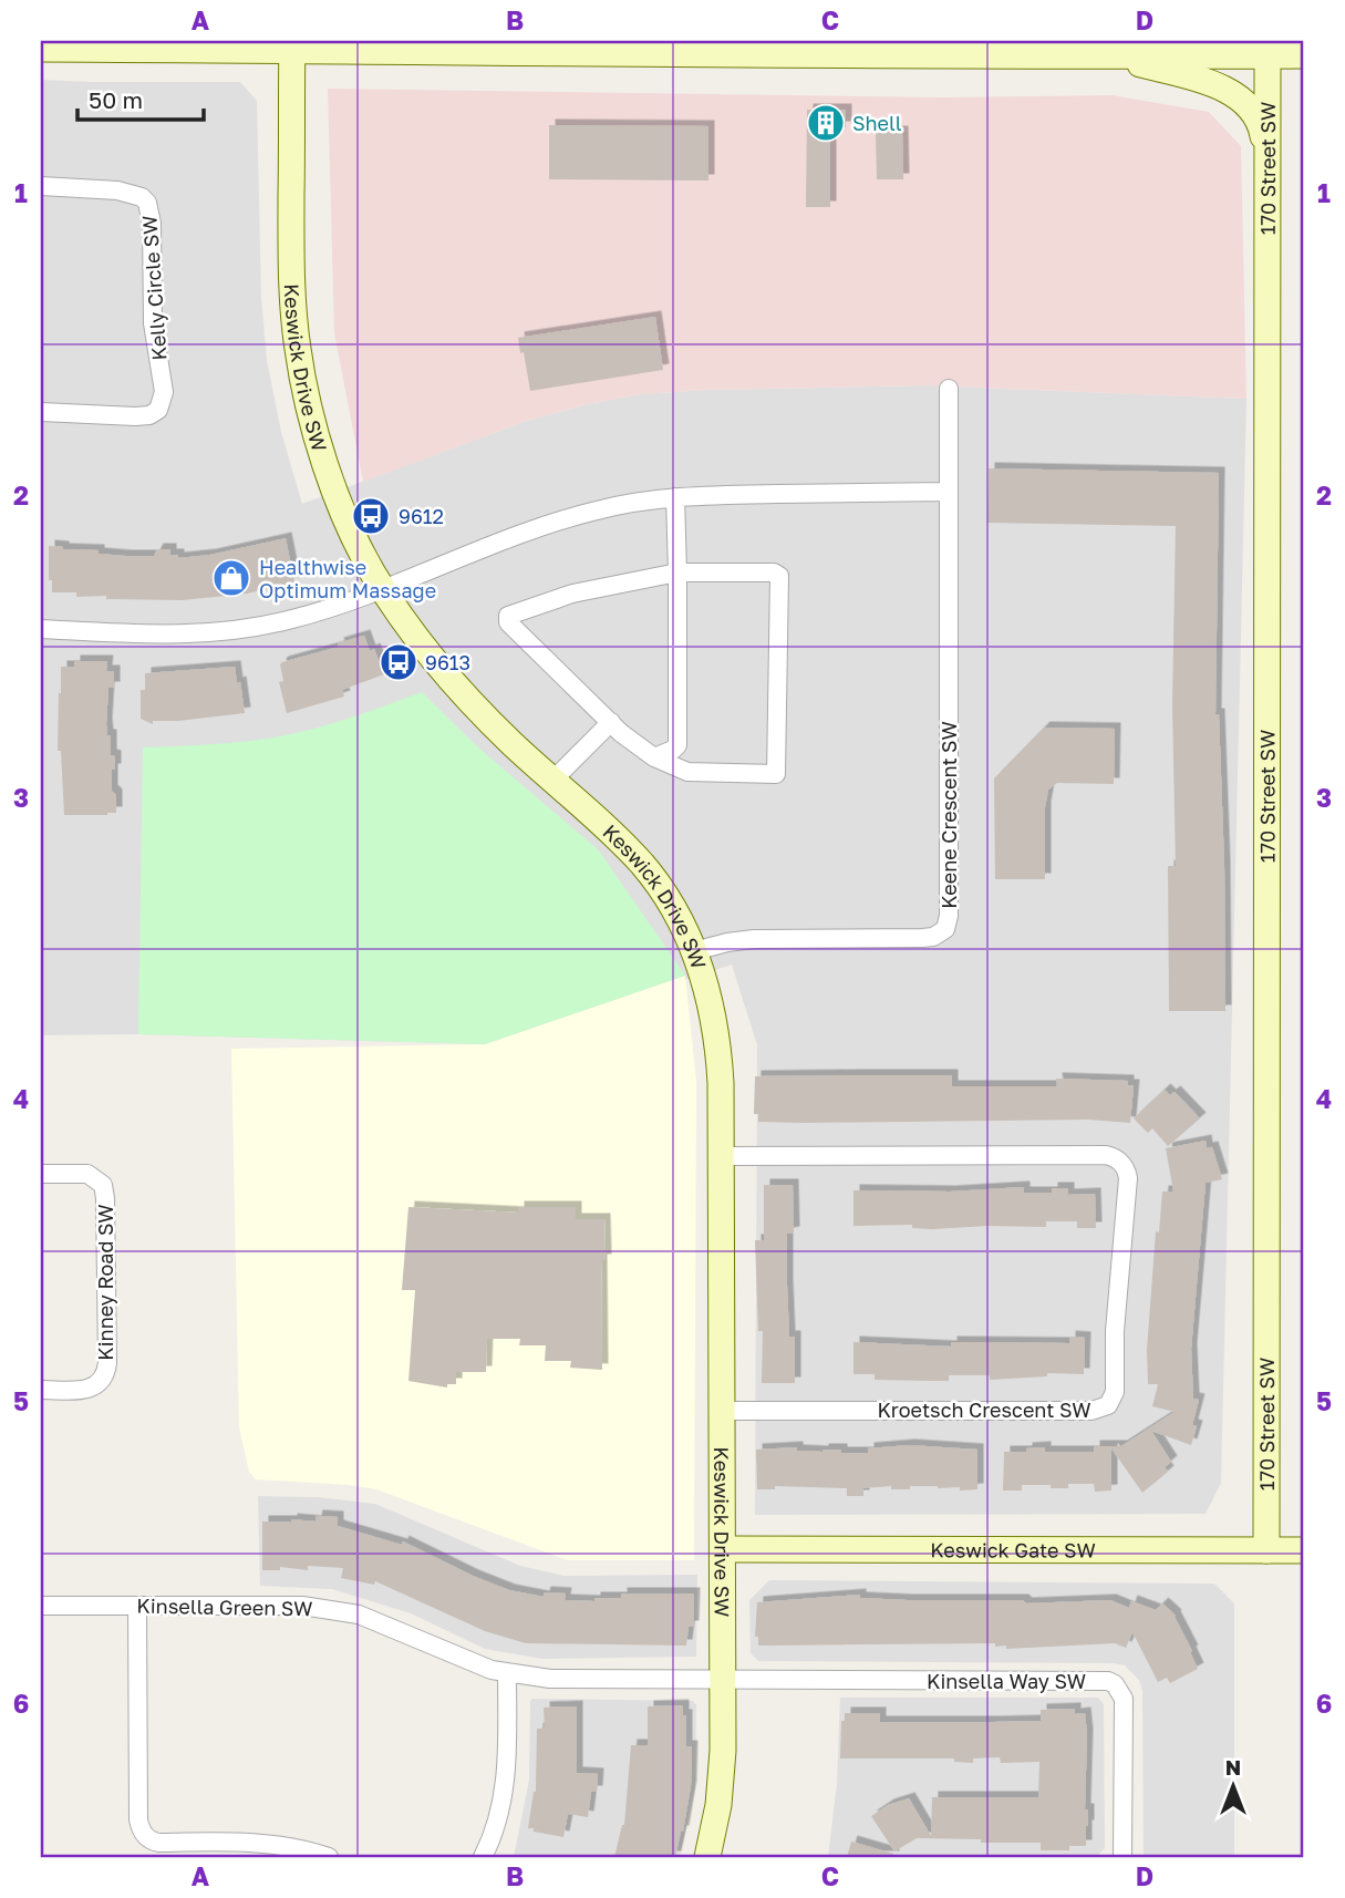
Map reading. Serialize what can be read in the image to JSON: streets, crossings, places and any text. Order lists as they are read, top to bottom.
{
  "streets": {
    "main road": ["170 Street SW", "Keswick Drive SW", "Keswick Gate SW"],
    "street": [
      "Kelly Circle SW",
      "Keene Crescent SW",
      "Kinney Road SW",
      "Kroetsch Crescent SW",
      "Kinsella Green SW",
      "Kinsella Way SW"
    ]
  },
  "crossings": [
    ["170 Street SW", "Keswick Gate SW"],
    ["Keswick Drive SW", "Keene Crescent SW"],
    ["Keswick Drive SW", "Kroetsch Crescent SW"],
    ["Keswick Drive SW", "Keswick Gate SW"],
    ["Keswick Drive SW", "Kinsella Green SW"],
    ["Keswick Drive SW", "Kinsella Way SW"],
    ["Kinsella Green SW", "Kinsella Way SW"]
  ],
  "places": {
    "building": ["Shell"],
    "bus stop": ["9612", "9613"],
    "shop": ["Healthwise Optimum Massage"]
  },
  "scale_bar": "50 m",
  "north": "top",
  "grid": {
    "columns": [
      "A",
      "B",
      "C",
      "D"
    ],
    "rows": [
      "1",
      "2",
      "3",
      "4",
      "5",
      "6"
    ]
  }
}
